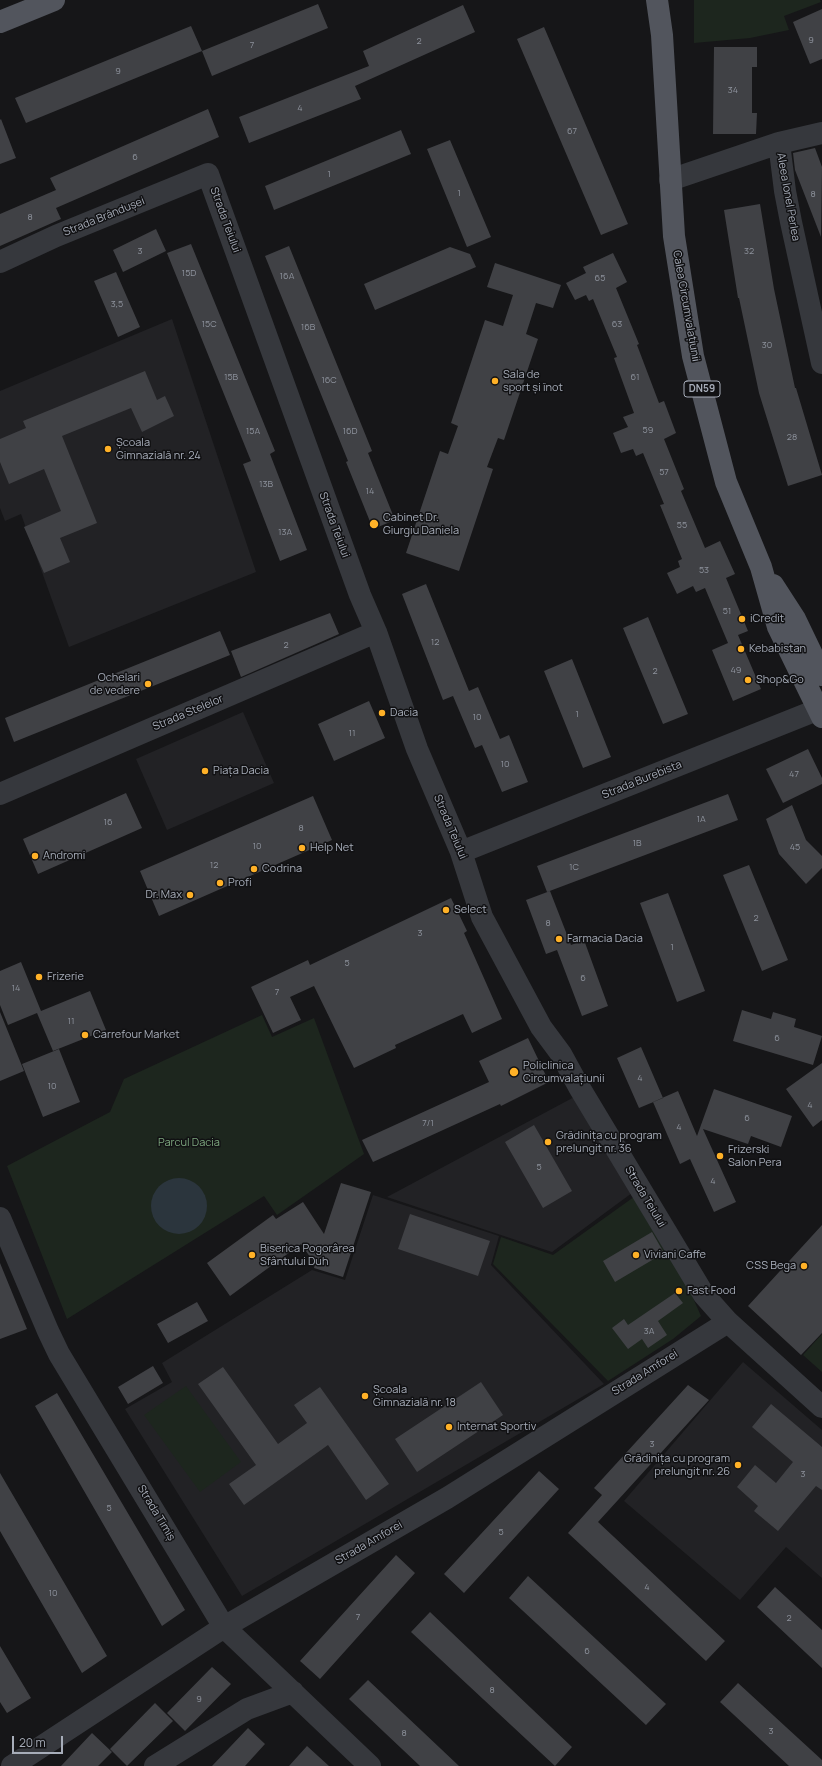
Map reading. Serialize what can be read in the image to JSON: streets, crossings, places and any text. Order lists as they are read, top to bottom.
{
  "streets": {
    "main road": ["Calea Circumvalațiunii", "DN59"],
    "street": [
      "Aleea Ionel Perlea",
      "Strada Brândușei",
      "Strada Teiului",
      "Strada Stelelor",
      "Strada Burebista",
      "Strada Amforei",
      "Strada Timiș"
    ]
  },
  "crossings": [
    ["Aleea Ionel Perlea", "Calea Circumvalațiunii"],
    ["Strada Brândușei", "Strada Teiului"],
    ["Strada Teiului", "Strada Stelelor"],
    ["Strada Teiului", "Strada Burebista"],
    ["Strada Teiului", "Strada Amforei"],
    ["Calea Circumvalațiunii", "Strada Burebista"],
    ["Strada Amforei", "Strada Timiș"]
  ],
  "parks": ["Parcul Dacia"],
  "places": [
    "Sala de sport și înot",
    "Școala Gimnazială nr. 24",
    "Cabinet Dr. Giurgiu Daniela",
    "iCredit",
    "Kebabistan",
    "Shop&Go",
    "Ochelari de vedere",
    "Dacia",
    "Piața Dacia",
    "Help Net",
    "Andromi",
    "Codrina",
    "Profi",
    "Dr. Max",
    "Select",
    "Farmacia Dacia",
    "Frizerie",
    "Carrefour Market",
    "Policlinica Circumvalațiunii",
    "Grădinița cu program prelungit nr. 36",
    "Frizerski Salon Pera",
    "Biserica Pogorârea Sfântului Duh",
    "Viviani Caffe",
    "CSS Bega",
    "Fast Food",
    "Școala Gimnazială nr. 18",
    "Internat Sportiv",
    "Grădinița cu program prelungit nr. 26"
  ],
  "house_numbers": [
    "9",
    "2",
    "7",
    "9",
    "34",
    "4",
    "67",
    "6",
    "1",
    "1",
    "8",
    "8",
    "3",
    "32",
    "15D",
    "16A",
    "65",
    "3,5",
    "15C",
    "63",
    "16B",
    "30",
    "15B",
    "61",
    "16C",
    "59",
    "15A",
    "16D",
    "28",
    "57",
    "13B",
    "14",
    "55",
    "13A",
    "53",
    "51",
    "12",
    "2",
    "49",
    "2",
    "1",
    "10",
    "11",
    "10",
    "47",
    "1A",
    "16",
    "8",
    "1B",
    "10",
    "45",
    "12",
    "1C",
    "2",
    "8",
    "3",
    "1",
    "5",
    "6",
    "14",
    "7",
    "11",
    "6",
    "4",
    "10",
    "4",
    "6",
    "7/1",
    "4",
    "5",
    "4",
    "3A",
    "3",
    "3",
    "5",
    "5",
    "4",
    "10",
    "7",
    "2",
    "6",
    "8",
    "9",
    "3",
    "8"
  ],
  "scale_bar": "20 m"
}
